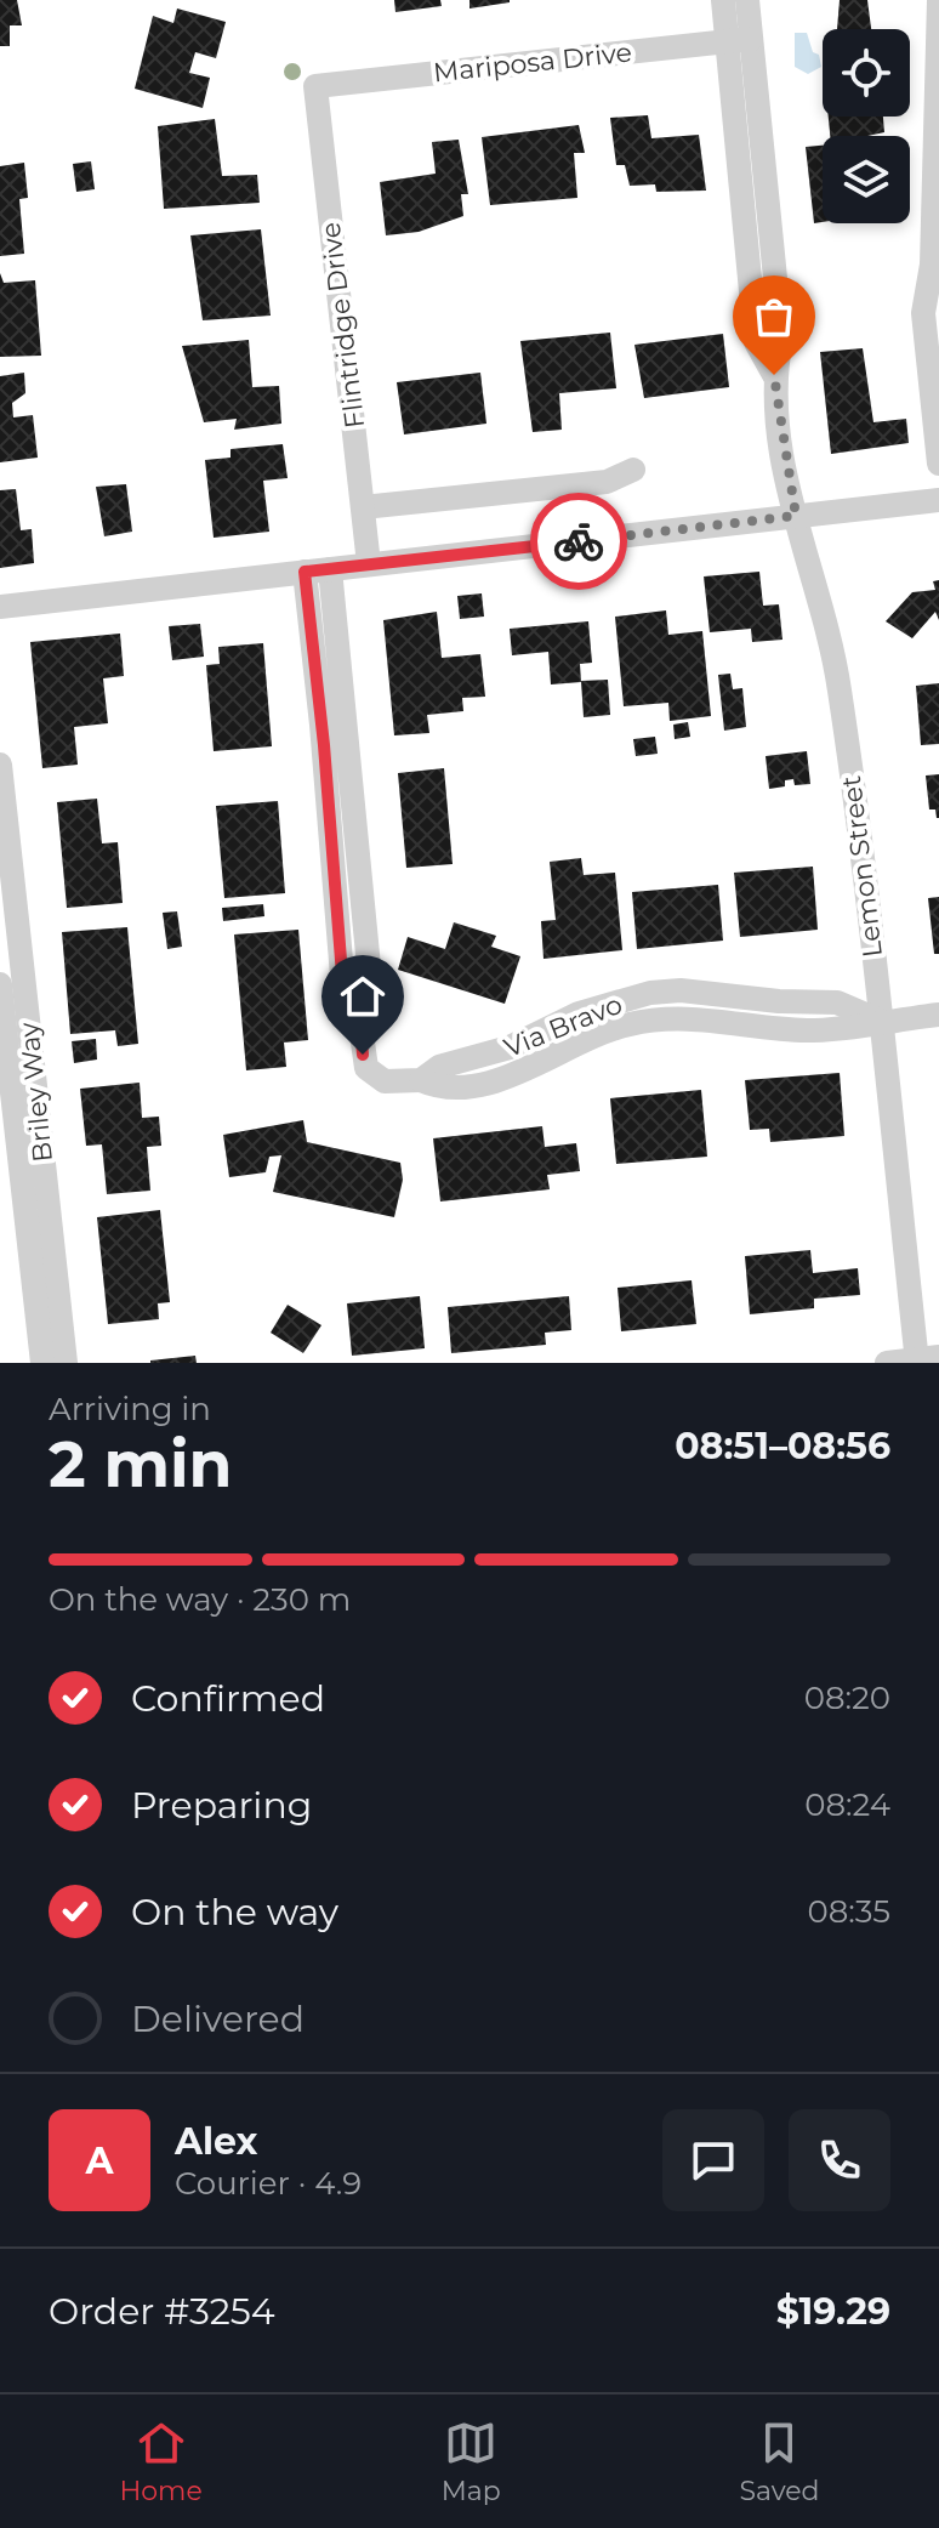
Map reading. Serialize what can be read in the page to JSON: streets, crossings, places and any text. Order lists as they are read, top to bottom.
{
  "streets": {
    "street": [
      "Mariposa Drive",
      "Flintridge Drive",
      "Lemon Street",
      "Via Bravo",
      "Briley Way"
    ]
  },
  "crossings": [
    ["Mariposa Drive", "Flintridge Drive"],
    ["Mariposa Drive", "Lemon Street"],
    ["Lemon Street", "Via Bravo"]
  ],
  "page": {
    "heading": ["2 min", "Arriving in", "08:51–08:56"],
    "panel": [
      "Alex",
      "Courier · 4.9",
      "Order #3254",
      "$19.29"
    ],
    "bar": "On the way · 230 m",
    "list": [
      ["Confirmed", "08:20"],
      ["Preparing", "08:24"],
      ["On the way", "08:35"],
      "Delivered"
    ],
    "round": "A",
    "tabs": ["Home", "Map", "Saved"]
  }
}
